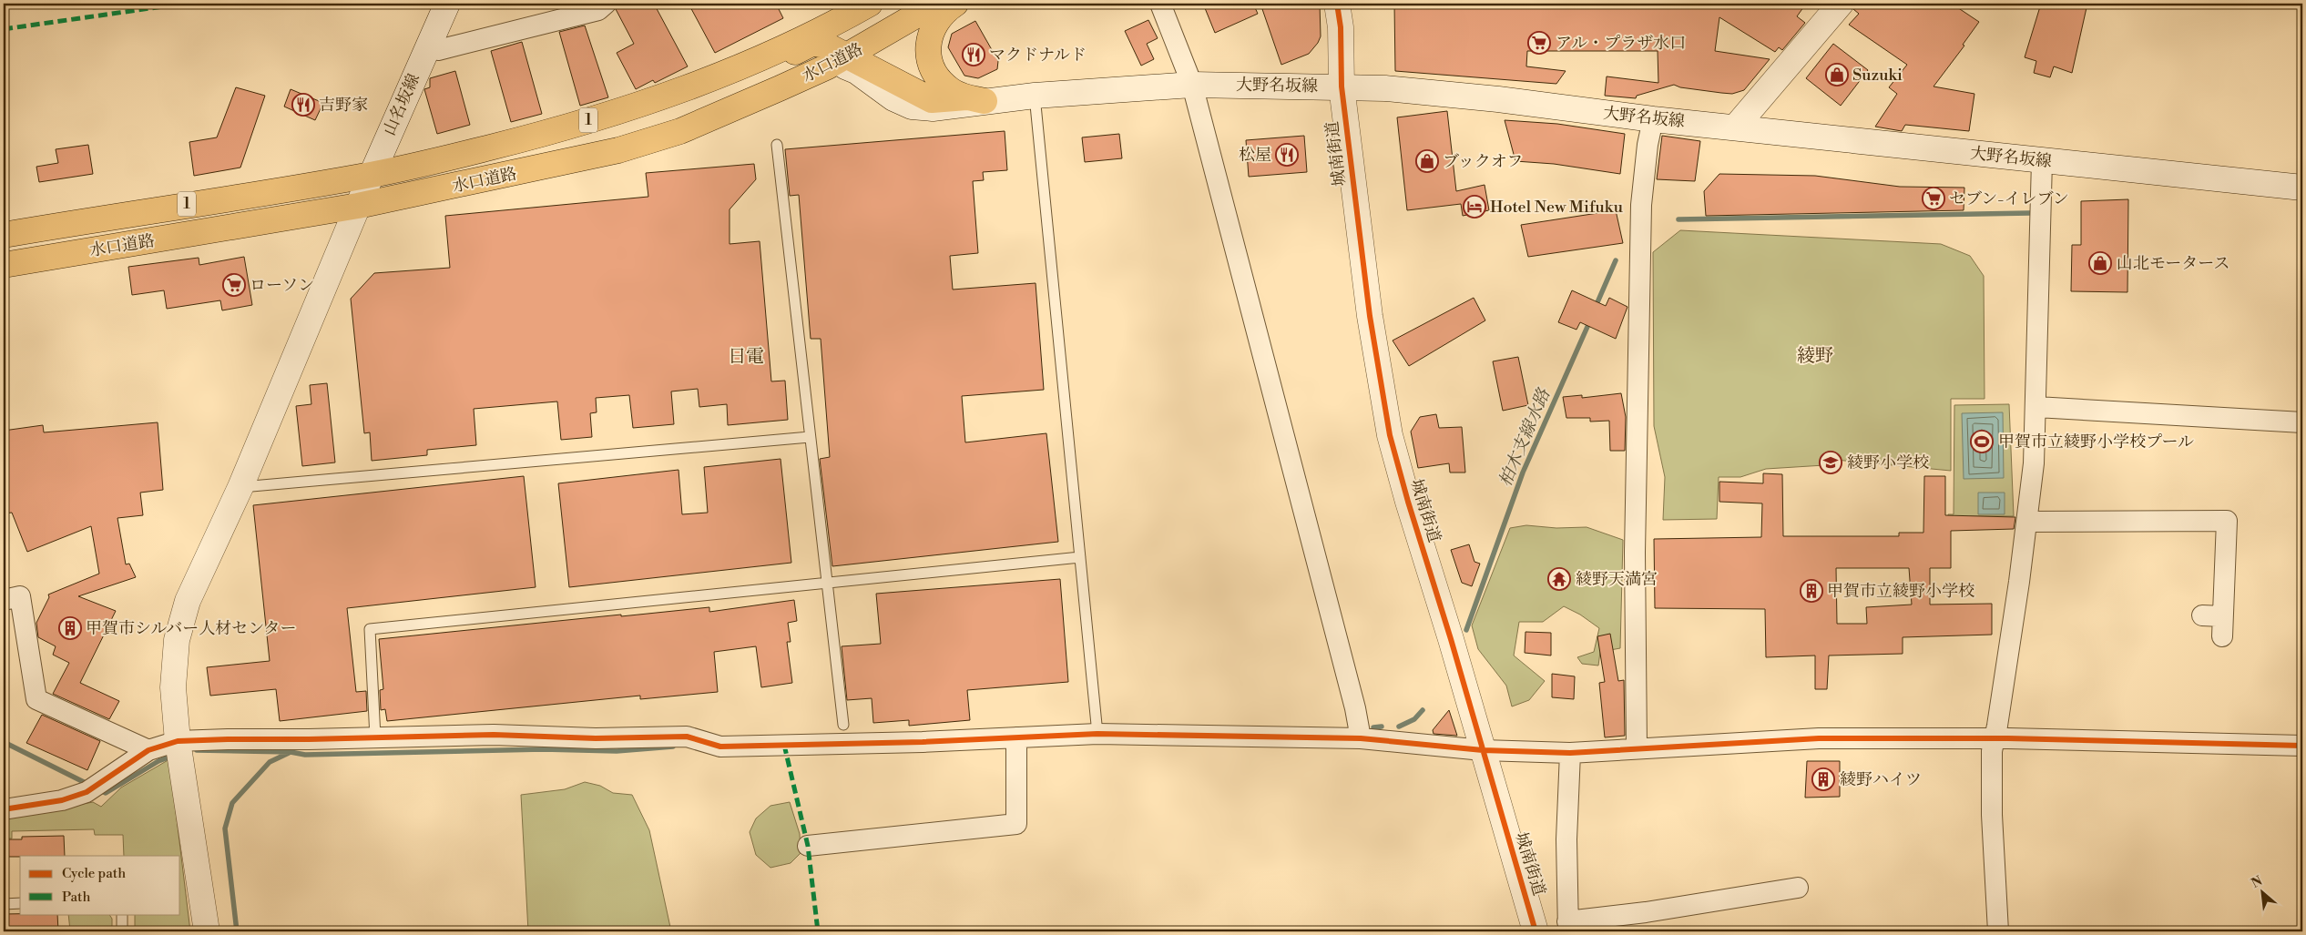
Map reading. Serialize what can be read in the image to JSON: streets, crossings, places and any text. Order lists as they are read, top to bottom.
{
  "streets": {
    "highway": ["水口道路", "1"],
    "street": ["大野名坂線", "山名坂線", "城南街道"]
  },
  "crossings": [
    ["水口道路", "山名坂線"],
    ["大野名坂線", "城南街道"]
  ],
  "districts": ["綾野", "日電"],
  "water": ["柏木支線水路"],
  "places": {
    "supermarket": ["アル・プラザ水口", "セブン-イレブン", "ローソン"],
    "restaurant": ["マクドナルド", "吉野家", "松屋"],
    "shop": ["Suzuki", "ブックオフ", "山北モータース"],
    "hotel": ["Hotel New Mifuku"],
    "sports": ["甲賀市立綾野小学校プール"],
    "school or university": ["綾野小学校"],
    "temple": ["綾野天満宮"],
    "building": ["甲賀市立綾野小学校", "甲賀市シルバー人材センター", "綾野ハイツ"]
  },
  "legend": ["Cycle path", "Path"],
  "north": "top left"
}
